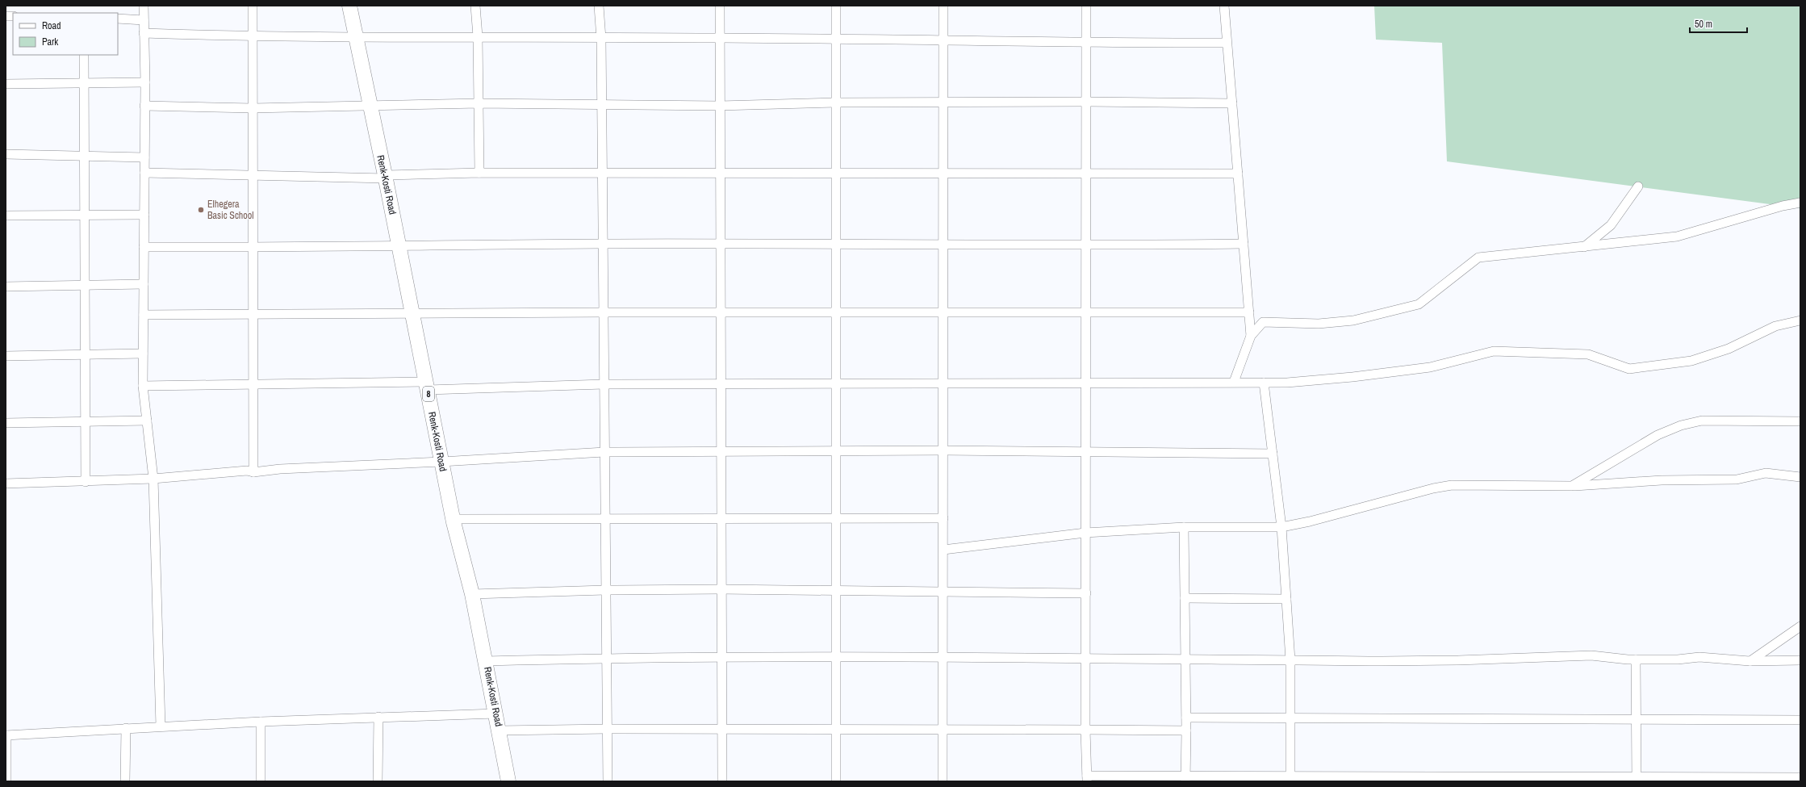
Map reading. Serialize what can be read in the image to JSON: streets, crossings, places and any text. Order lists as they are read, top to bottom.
{
  "streets": {
    "main road": ["Renk-Kosti Road", "8"]
  },
  "places": ["Elhegera Basic School"],
  "legend": ["Road", "Park"],
  "scale_bar": "50 m"
}
